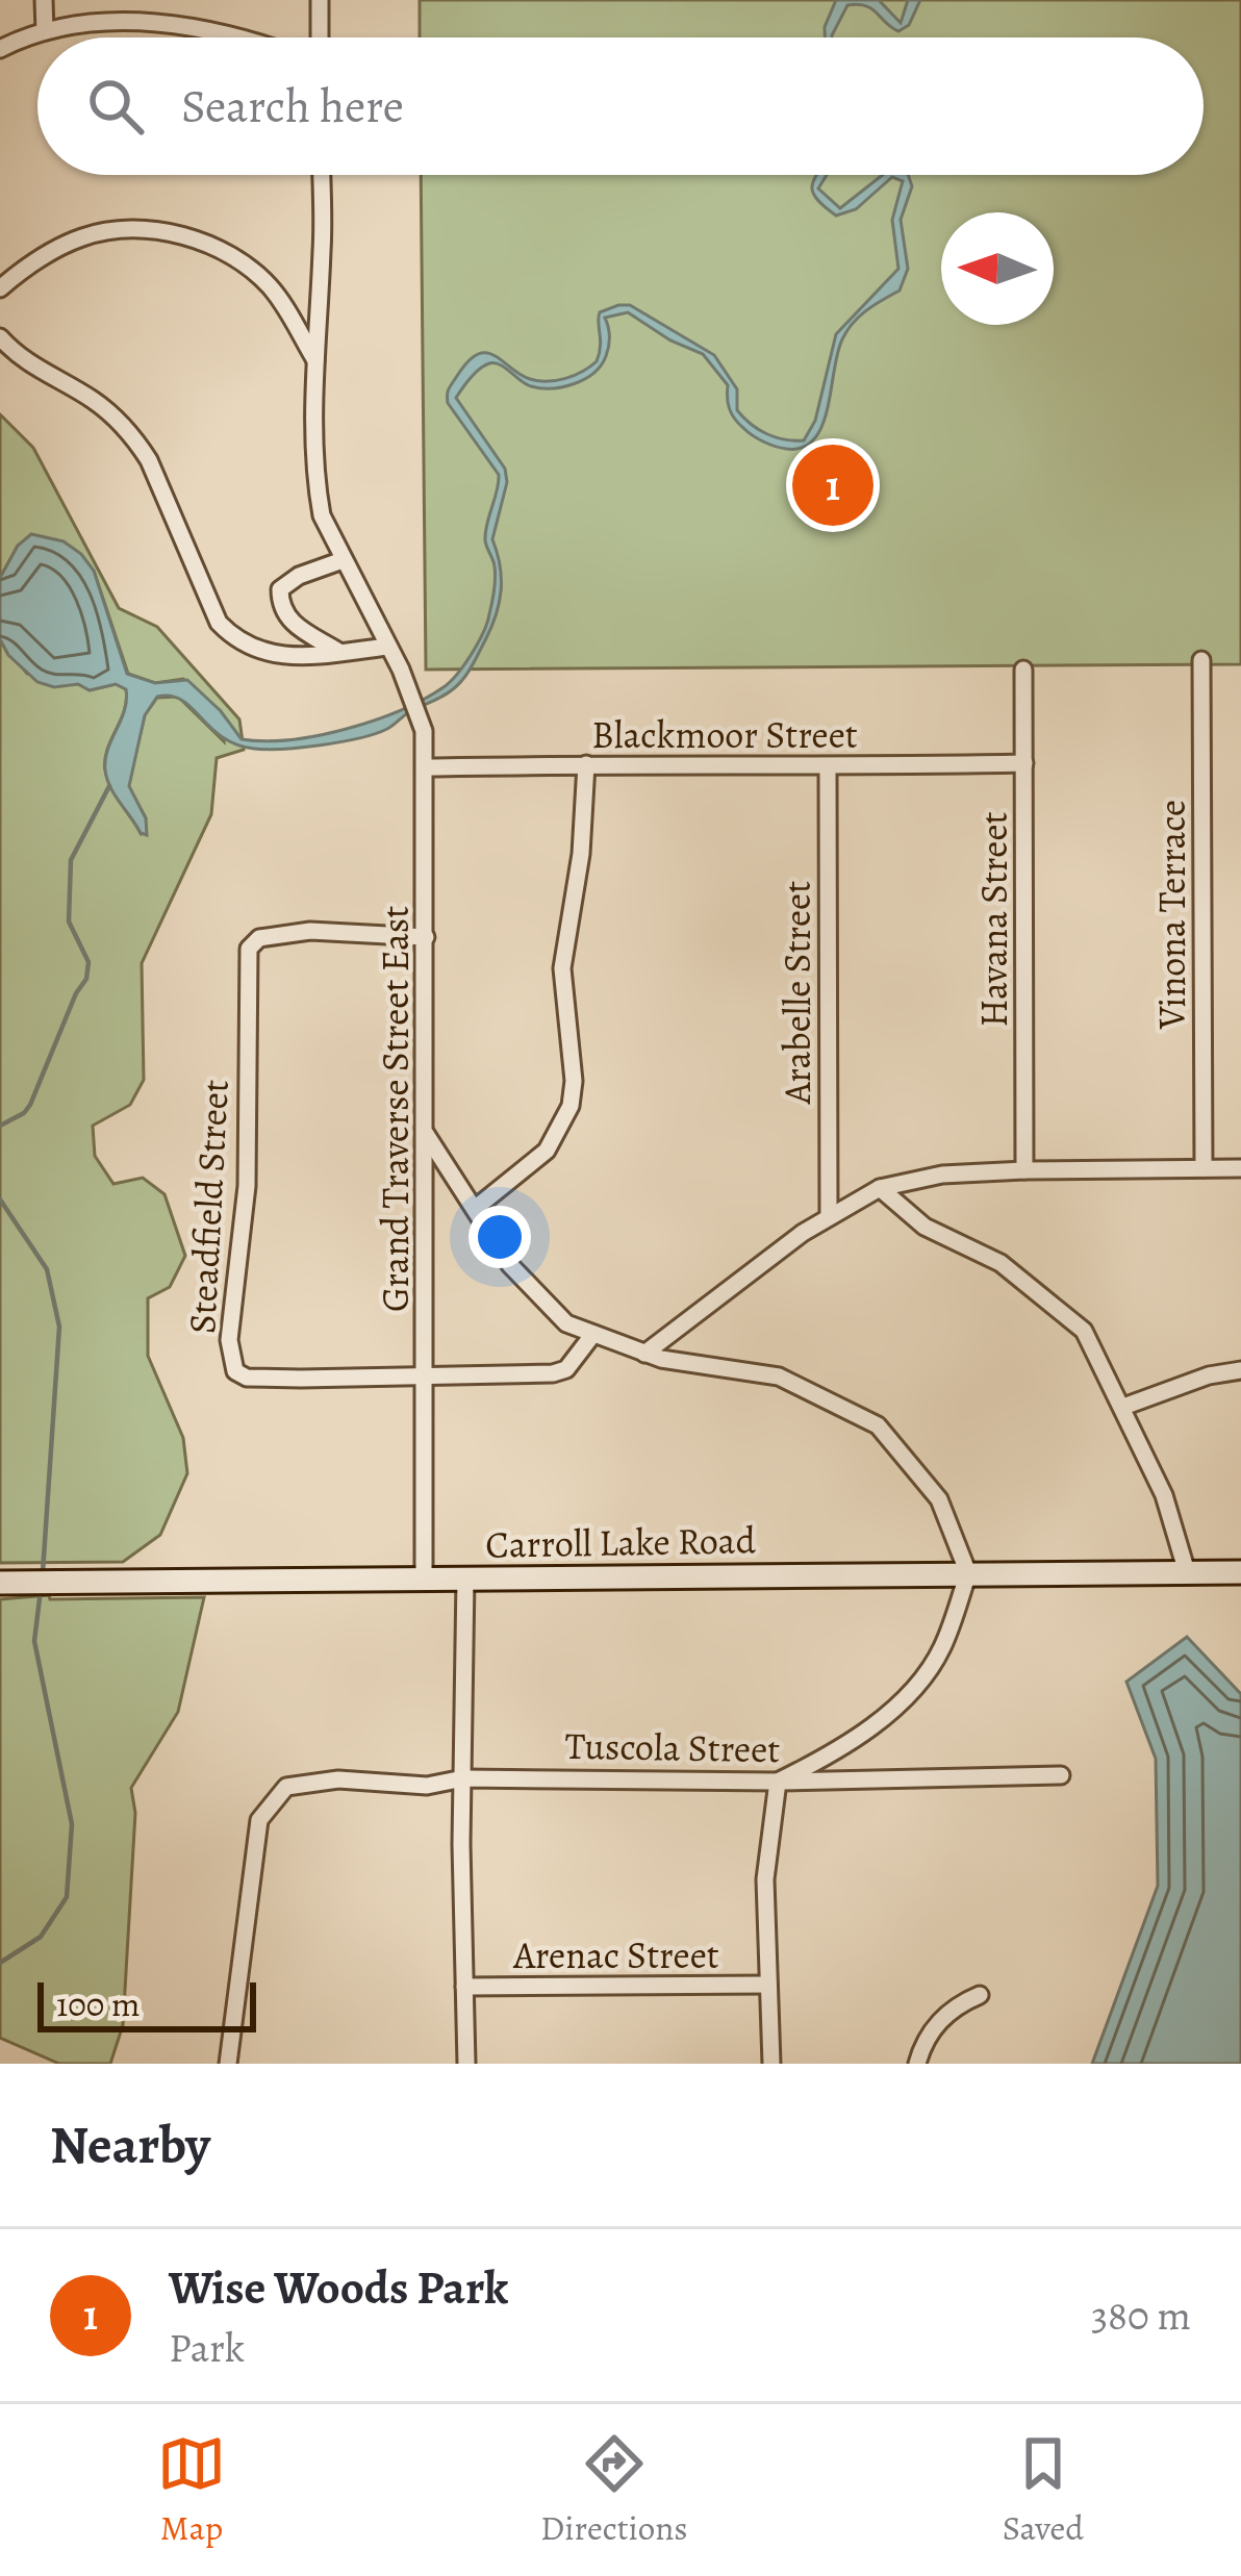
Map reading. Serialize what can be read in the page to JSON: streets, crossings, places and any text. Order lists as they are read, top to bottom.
{
  "streets": {
    "street": [
      "Blackmoor Street",
      "Vinona Terrace",
      "Havana Street",
      "Arabelle Street",
      "Grand Traverse Street East",
      "Steadfield Street",
      "Carroll Lake Road",
      "Tuscola Street",
      "Arenac Street"
    ]
  },
  "crossings": [
    ["Blackmoor Street", "Havana Street"],
    ["Blackmoor Street", "Arabelle Street"],
    ["Blackmoor Street", "Grand Traverse Street East"],
    ["Grand Traverse Street East", "Steadfield Street"],
    ["Grand Traverse Street East", "Carroll Lake Road"]
  ],
  "scale_bar": "100 m",
  "north": "left",
  "page": {
    "search": "Search here",
    "pins": "1",
    "scale": "100 m",
    "heading": "Nearby",
    "list": [
      {
        "mark": "1",
        "name": "Wise Woods Park",
        "note": "Park",
        "value": "380 m"
      }
    ],
    "nav": ["Map", "Directions", "Saved"]
  }
}
